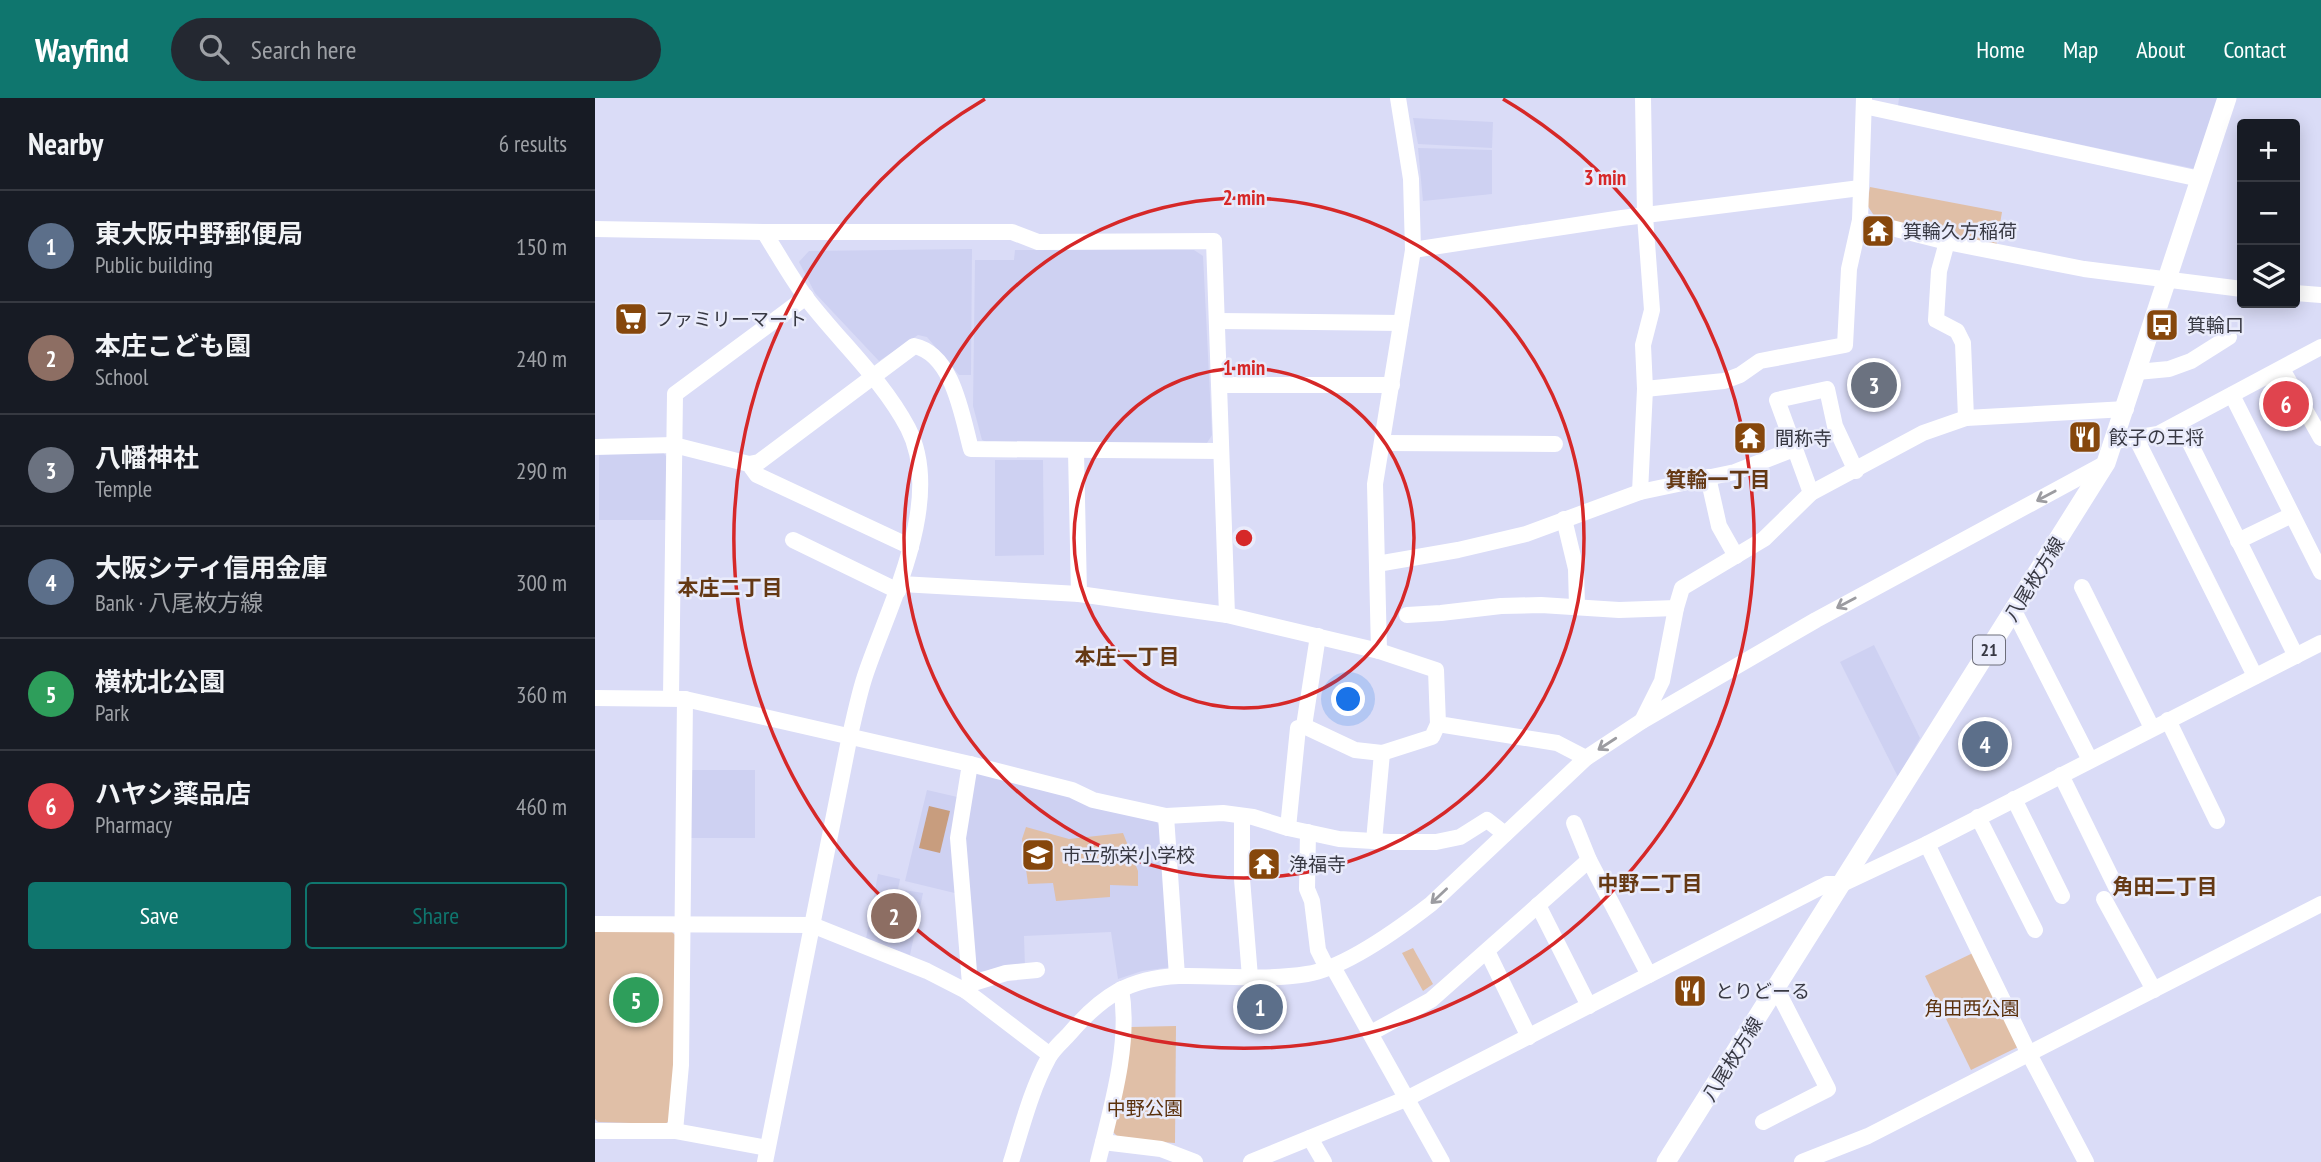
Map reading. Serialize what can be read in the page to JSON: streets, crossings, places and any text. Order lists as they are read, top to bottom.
{
  "streets": {
    "main road": ["八尾枚方線", "21"]
  },
  "districts": [
    "箕輪一丁目",
    "本庄二丁目",
    "本庄一丁目",
    "中野二丁目",
    "角田二丁目"
  ],
  "parks": ["角田西公園", "中野公園"],
  "places": {
    "temple": ["箕輪久方稲荷", "間称寺", "浄福寺"],
    "supermarket": ["ファミリーマート"],
    "bus stop": ["箕輪口"],
    "restaurant": ["餃子の王将", "とりどーる"],
    "school or university": ["市立弥栄小学校"]
  },
  "page": {
    "header": "Wayfind",
    "search": "Search here",
    "nav": [
      "Home",
      "Map",
      "About",
      "Contact"
    ],
    "heading": ["Nearby", "6 results"],
    "map_buttons": ["+", "−"],
    "list": [
      {
        "mark": "1",
        "name": "東大阪中野郵便局",
        "note": "Public building",
        "value": "150 m"
      },
      {
        "mark": "2",
        "name": "本庄こども園",
        "note": "School",
        "value": "240 m"
      },
      {
        "mark": "3",
        "name": "八幡神社",
        "note": "Temple",
        "value": "290 m"
      },
      {
        "mark": "4",
        "name": "大阪シティ信用金庫",
        "note": "Bank · 八尾枚方線",
        "value": "300 m"
      },
      {
        "mark": "5",
        "name": "横枕北公園",
        "note": "Park",
        "value": "360 m"
      },
      {
        "mark": "6",
        "name": "ハヤシ薬品店",
        "note": "Pharmacy",
        "value": "460 m"
      }
    ],
    "pins": [
      "3",
      "6",
      "4",
      "2",
      "5",
      "1"
    ],
    "buttons": ["Save", "Share"]
  },
  "rings": ["3 min", "2 min", "1 min"]
}
